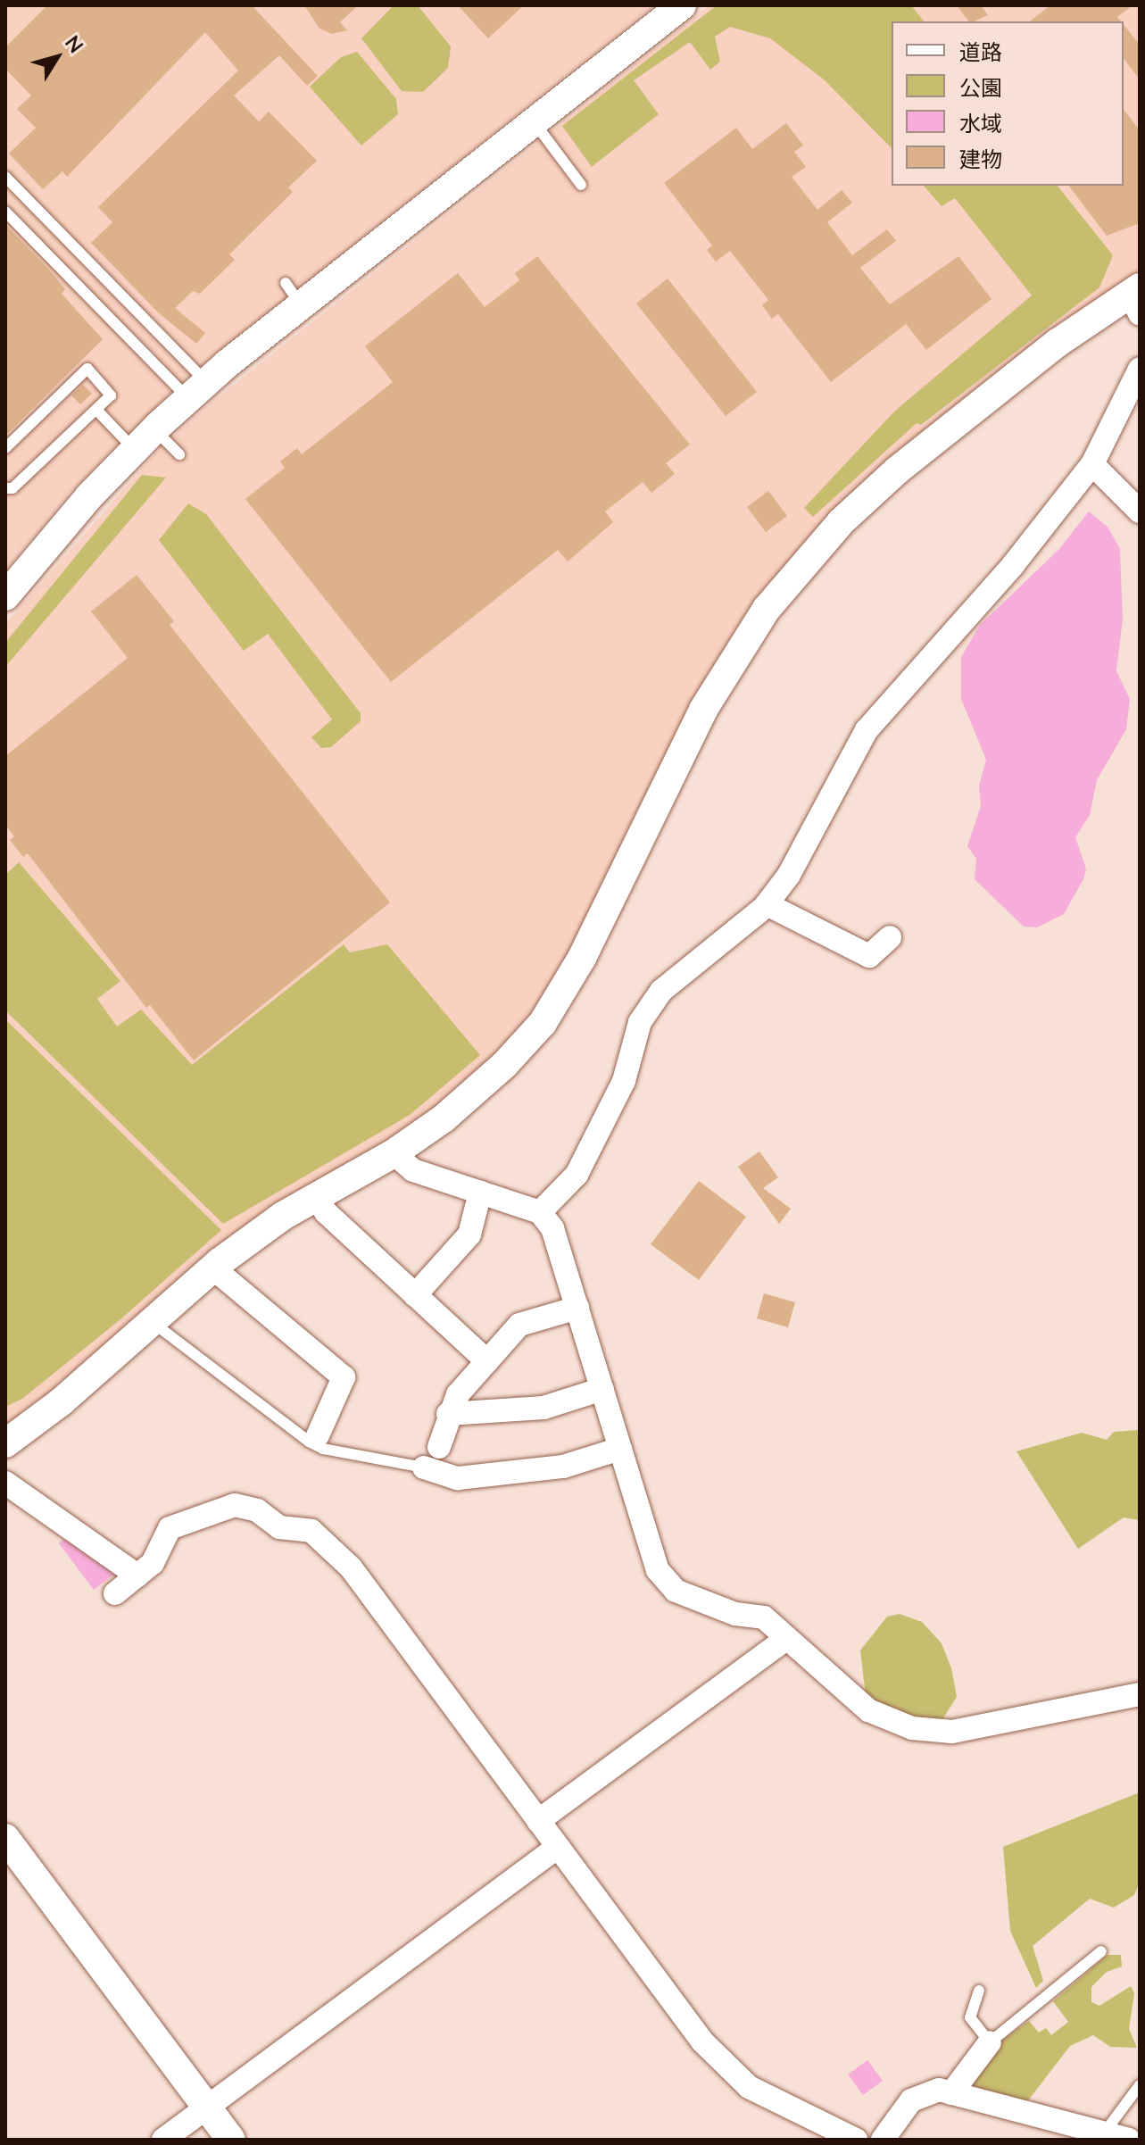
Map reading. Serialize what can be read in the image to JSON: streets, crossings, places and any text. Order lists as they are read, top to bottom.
{
  "legend": [
    "道路",
    "公園",
    "水域",
    "建物"
  ],
  "north": "top right"
}
